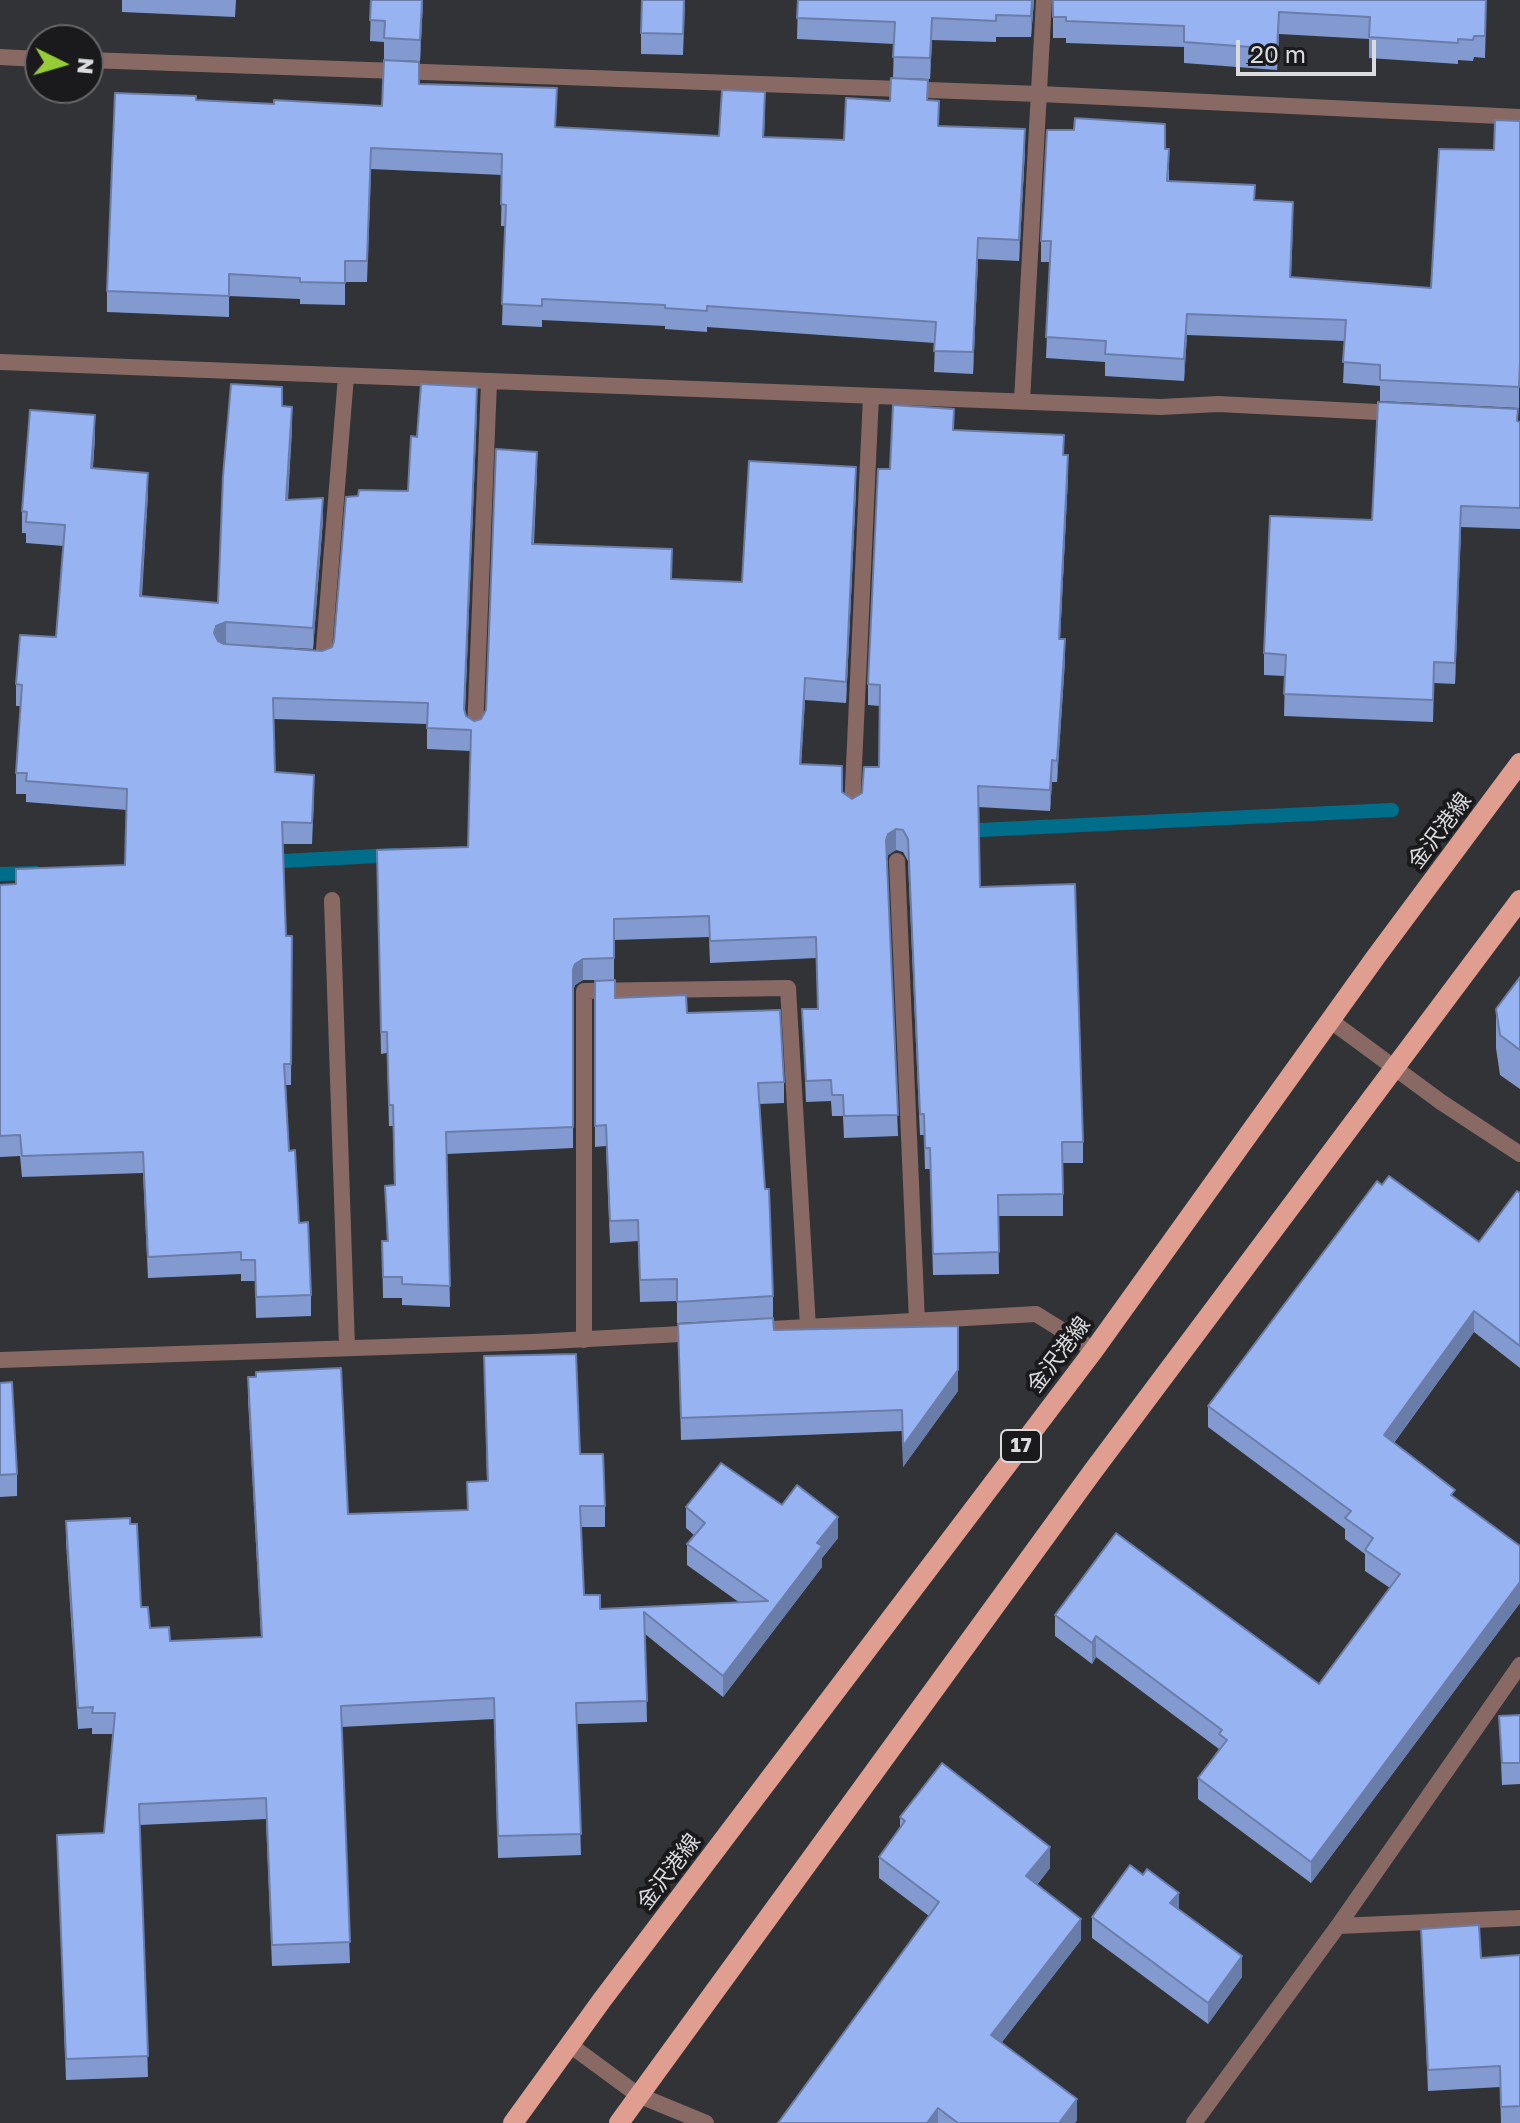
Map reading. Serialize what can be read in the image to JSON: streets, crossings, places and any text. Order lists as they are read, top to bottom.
{
  "streets": {
    "main road": ["金沢港線", "17"]
  },
  "scale_bar": "20 m",
  "north": "right"
}
